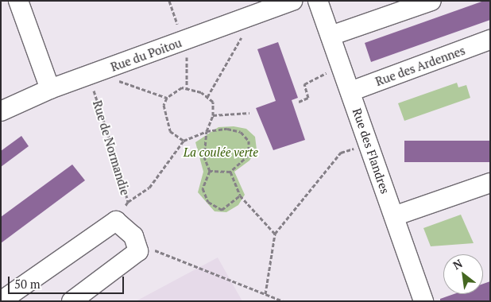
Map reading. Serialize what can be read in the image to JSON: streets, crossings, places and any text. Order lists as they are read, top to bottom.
{
  "streets": {
    "street": ["Rue du Poitou", "Rue des Ardennes", "Rue des Flandres"],
    "path": ["Rue de Normandie"]
  },
  "crossings": [
    ["Rue du Poitou", "Rue de Normandie"],
    ["Rue des Ardennes", "Rue des Flandres"]
  ],
  "parks": ["La coulée verte"],
  "scale_bar": "50 m",
  "north": "top left"
}
